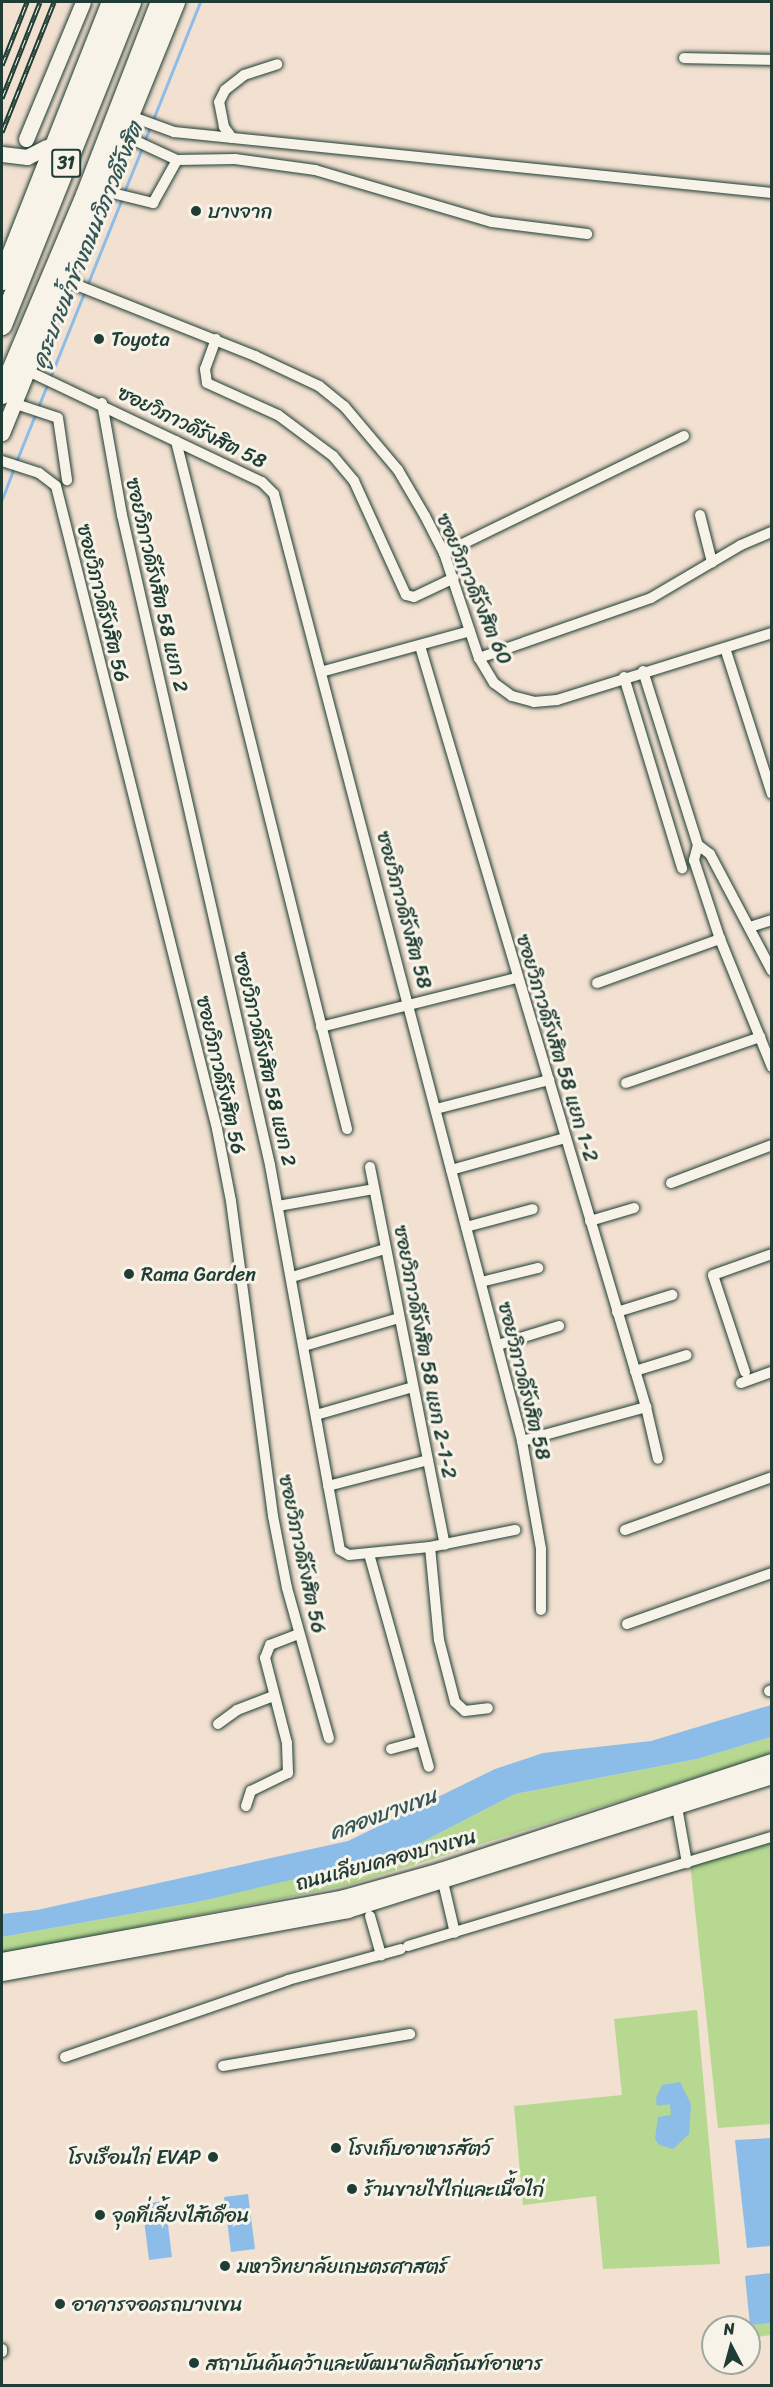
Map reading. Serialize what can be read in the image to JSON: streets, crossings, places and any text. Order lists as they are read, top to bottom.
{
  "streets": {
    "highway": ["31"],
    "main road": ["ถนนเลียบคลองบางเขน"],
    "street": [
      "ซอยวิภาวดีรังสิต 58",
      "ซอยวิภาวดีรังสิต 58 แยก 2",
      "ซอยวิภาวดีรังสิต 60",
      "ซอยวิภาวดีรังสิต 56",
      "ซอยวิภาวดีรังสิต 58 แยก 1-2",
      "ซอยวิภาวดีรังสิต 58 แยก 2-1-2"
    ]
  },
  "crossings": [
    ["31", "ซอยวิภาวดีรังสิต 58"],
    ["31", "ซอยวิภาวดีรังสิต 60"],
    ["ซอยวิภาวดีรังสิต 58", "ซอยวิภาวดีรังสิต 58 แยก 2"],
    ["ซอยวิภาวดีรังสิต 58 แยก 2", "ซอยวิภาวดีรังสิต 58 แยก 2-1-2"]
  ],
  "water": ["คูระบายน้ำข้างถนนวิภาวดีรังสิต", "คลองบางเขน"],
  "places": [
    "บางจาก",
    "Toyota",
    "Rama Garden",
    "โรงเก็บอาหารสัตว์",
    "โรงเรือนไก่ EVAP",
    "ร้านขายไข่ไก่และเนื้อไก่",
    "จุดที่เลี้ยงไส้เดือน",
    "มหาวิทยาลัยเกษตรศาสตร์",
    "อาคารจอดรถบางเขน",
    "สถาบันค้นคว้าและพัฒนาผลิตภัณฑ์อาหาร"
  ],
  "north": "top"
}
